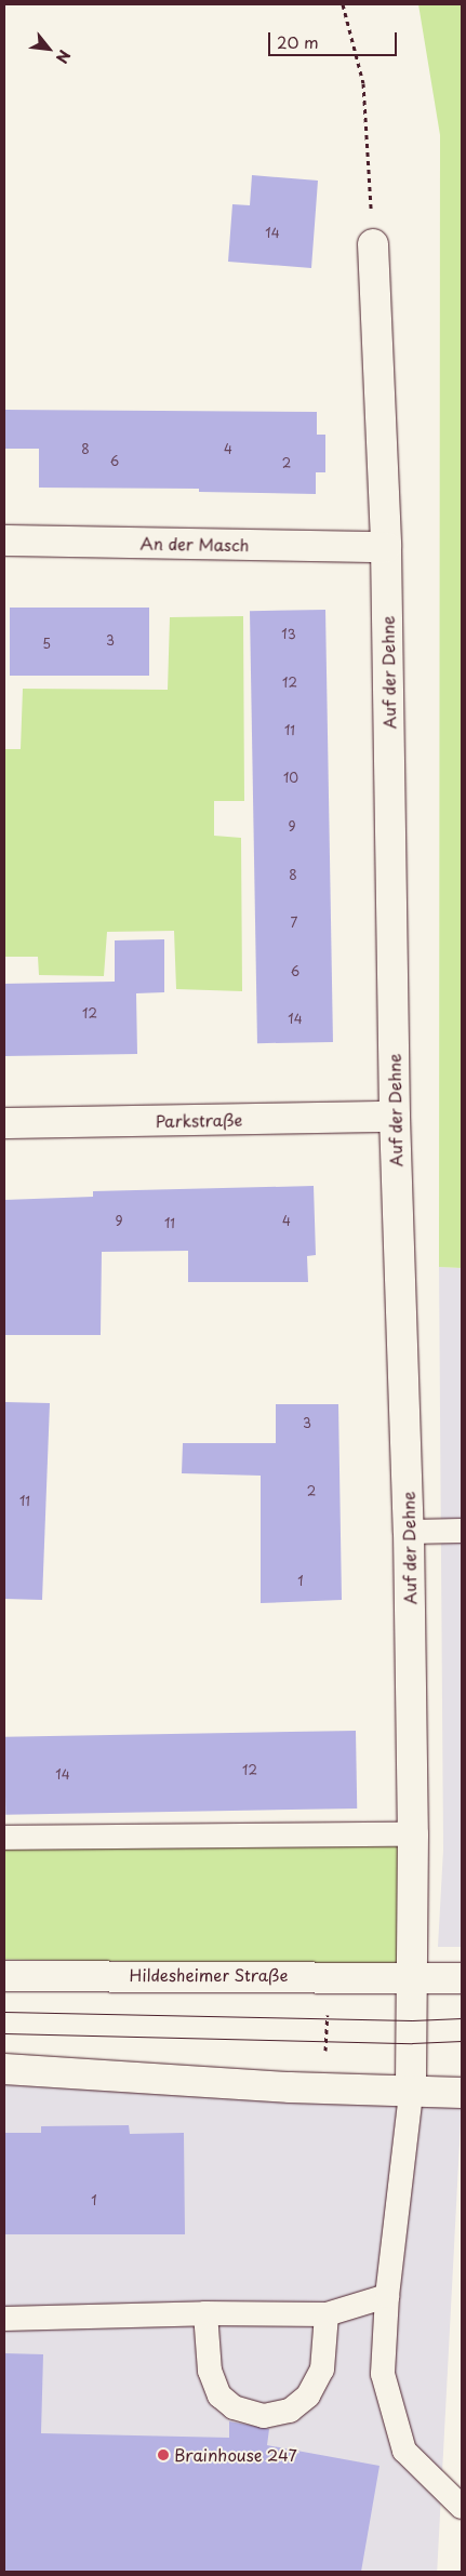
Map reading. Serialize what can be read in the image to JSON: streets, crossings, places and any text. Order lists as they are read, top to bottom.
{
  "streets": {
    "street": [
      "An der Masch",
      "Auf der Dehne",
      "Parkstraße",
      "Hildesheimer Straße"
    ]
  },
  "crossings": [
    ["An der Masch", "Auf der Dehne"],
    ["Auf der Dehne", "Parkstraße"],
    ["Auf der Dehne", "Hildesheimer Straße"]
  ],
  "places": ["Brainhouse 247"],
  "house_numbers": [
    "14",
    "8",
    "4",
    "6",
    "2",
    "13",
    "3",
    "5",
    "12",
    "11",
    "10",
    "9",
    "8",
    "7",
    "6",
    "12",
    "14",
    "9",
    "4",
    "11",
    "3",
    "2",
    "11",
    "1",
    "12",
    "14",
    "1"
  ],
  "scale_bar": "20 m",
  "north": "bottom right"
}
